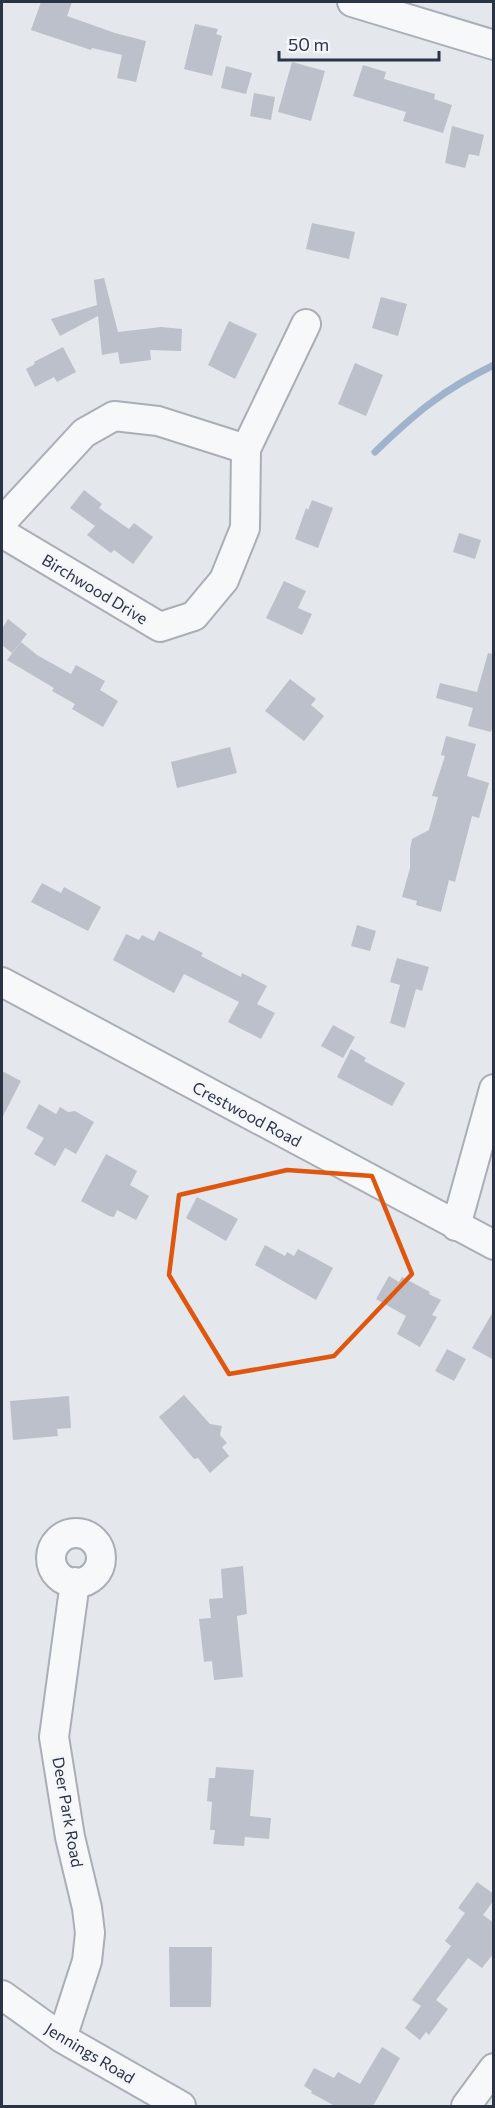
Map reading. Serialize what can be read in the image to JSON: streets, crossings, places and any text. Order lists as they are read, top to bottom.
{
  "streets": {
    "street": [
      "Birchwood Drive",
      "Crestwood Road",
      "Deer Park Road",
      "Jennings Road"
    ]
  },
  "crossings": [
    ["Deer Park Road", "Jennings Road"]
  ],
  "scale_bar": "50 m"
}
